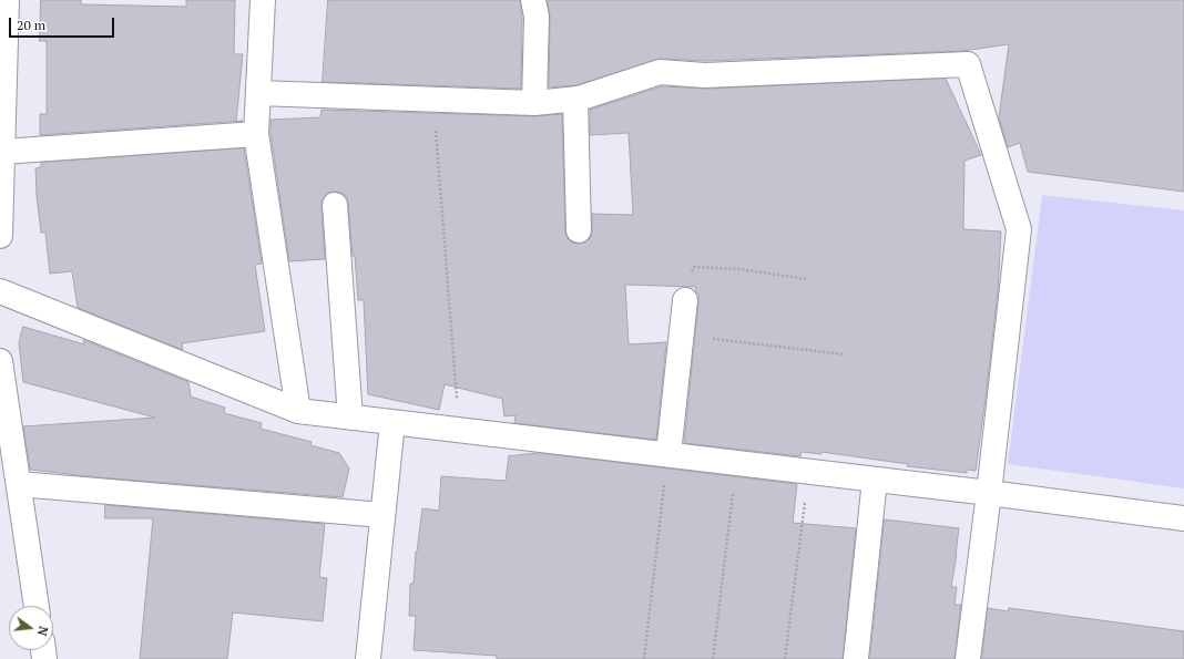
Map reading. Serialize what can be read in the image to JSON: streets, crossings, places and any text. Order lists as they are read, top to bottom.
{
  "scale_bar": "20 m",
  "north": "right"
}
